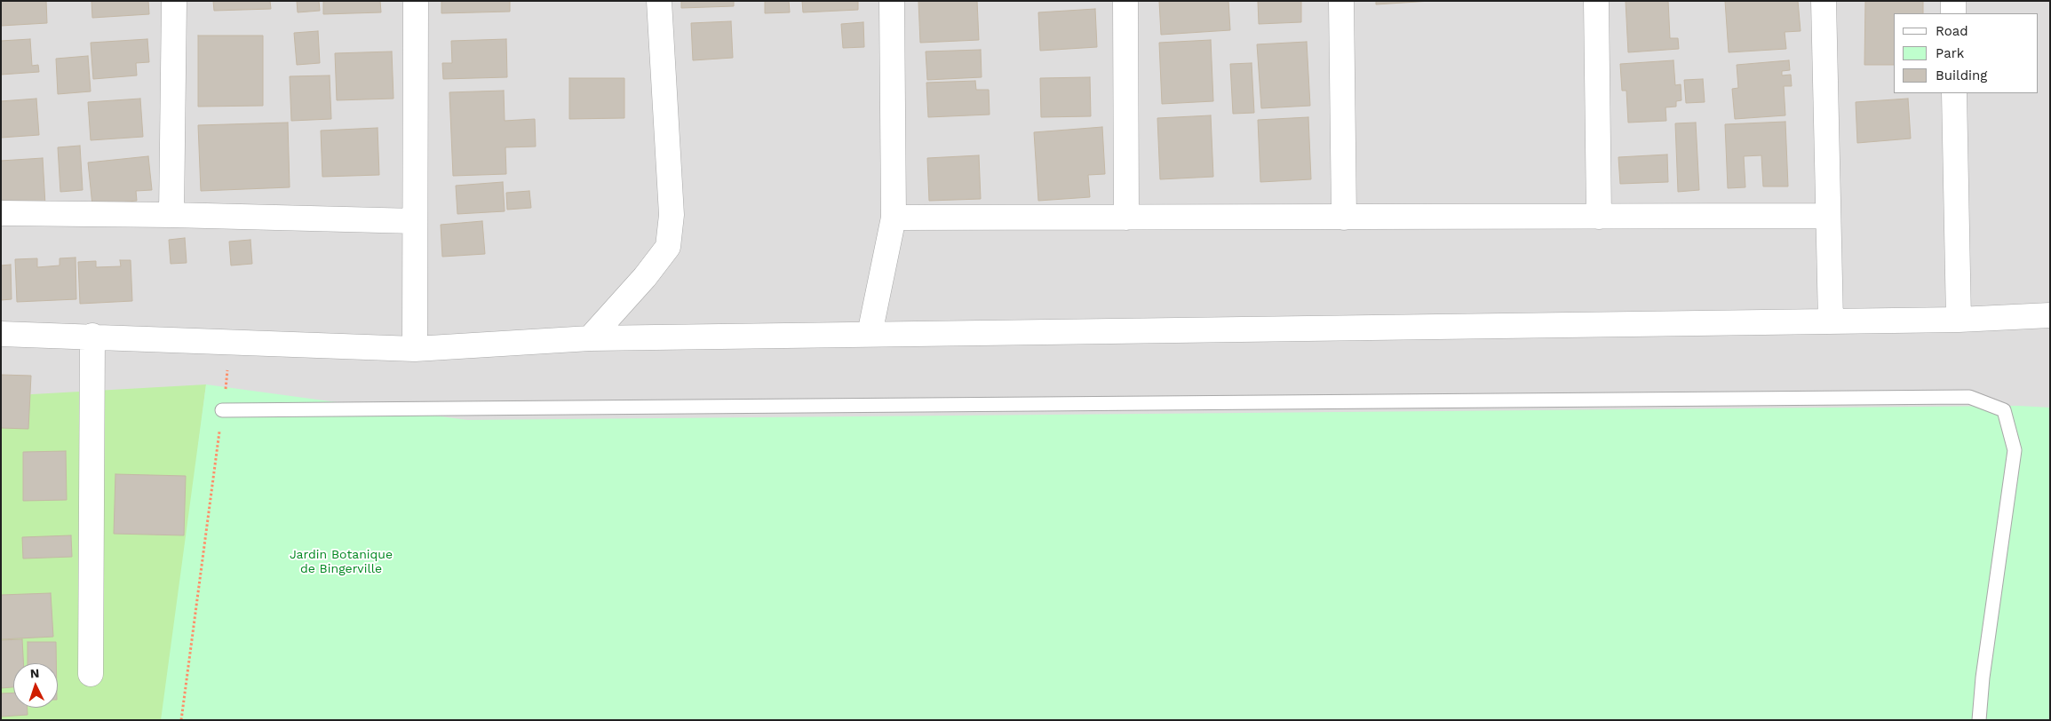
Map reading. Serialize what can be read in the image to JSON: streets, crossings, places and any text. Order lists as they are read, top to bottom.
{
  "parks": ["Jardin Botanique de Bingerville"],
  "legend": ["Road", "Park", "Building"],
  "north": "top"
}
